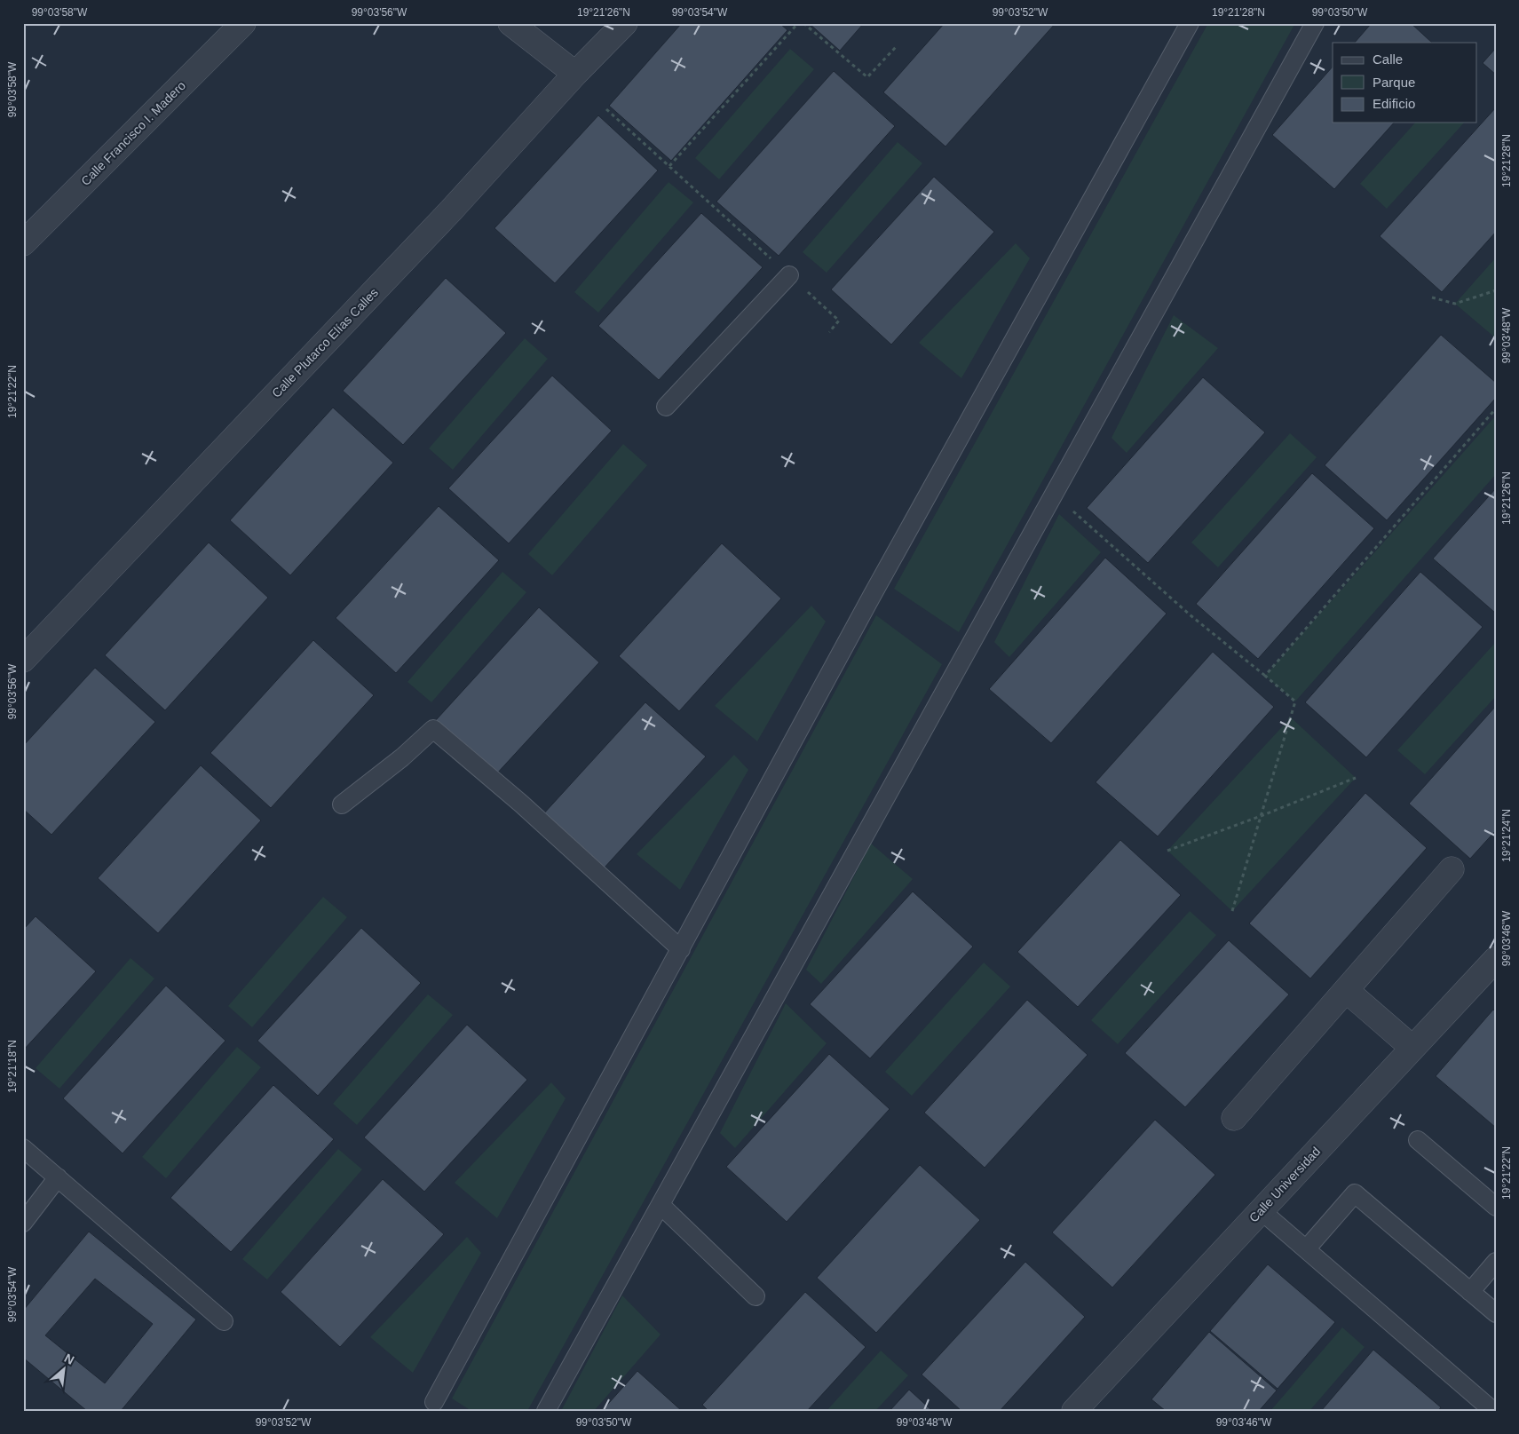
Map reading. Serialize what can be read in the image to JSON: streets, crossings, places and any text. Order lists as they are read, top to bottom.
{
  "streets": {
    "street": ["Calle Francisco I. Madero", "Calle Plutarco Elías Calles", "Calle Universidad"]
  },
  "legend": ["Calle", "Parque", "Edificio"],
  "north": "top right",
  "coordinates": [
    "99°03'58\"W",
    "99°03'56\"W",
    "19°21'26\"N",
    "99°03'54\"W",
    "99°03'52\"W",
    "19°21'28\"N",
    "99°03'50\"W",
    "99°03'48\"W",
    "19°21'22\"N",
    "19°21'24\"N",
    "99°03'46\"W",
    "19°21'18\"N"
  ]
}
